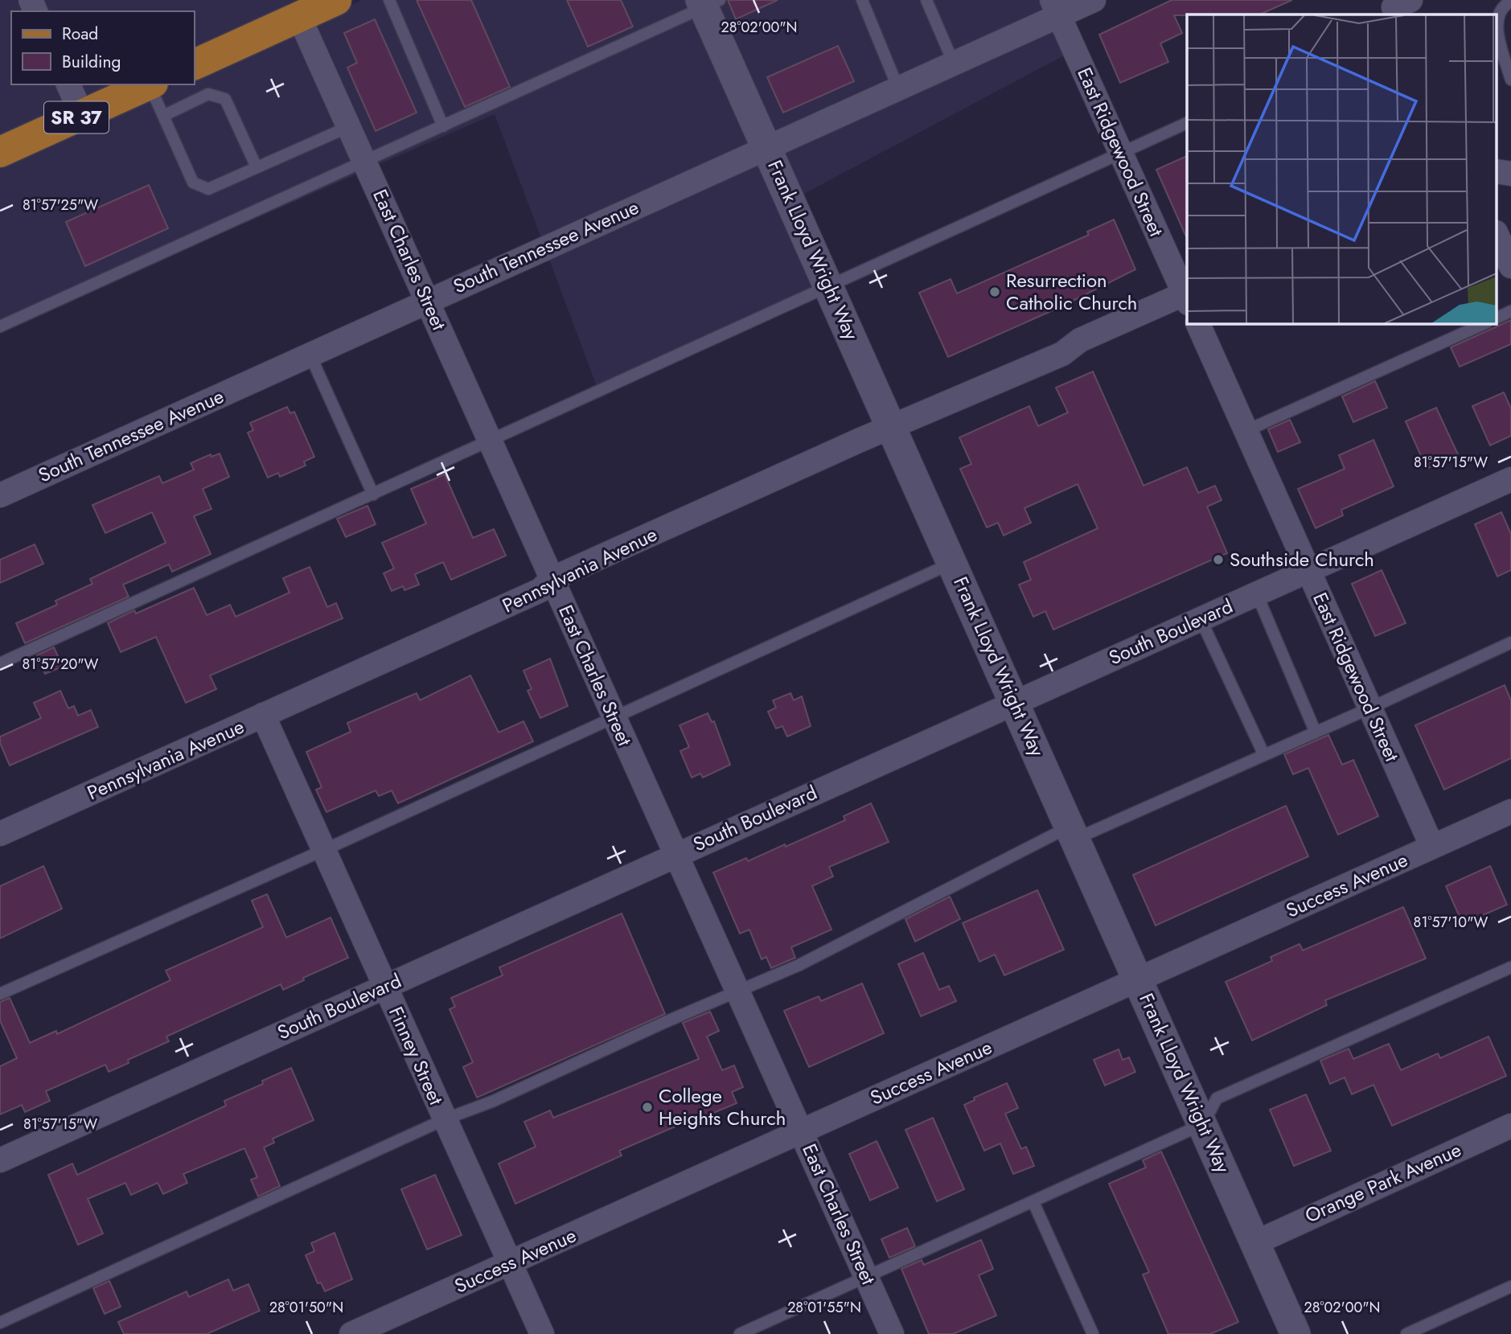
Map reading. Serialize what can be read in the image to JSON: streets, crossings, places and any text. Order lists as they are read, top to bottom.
{
  "streets": {
    "main road": ["SR 37"],
    "street": [
      "East Ridgewood Street",
      "South Tennessee Avenue",
      "Frank Lloyd Wright Way",
      "East Charles Street",
      "Pennsylvania Avenue",
      "South Boulevard",
      "Success Avenue",
      "Finney Street",
      "Orange Park Avenue"
    ]
  },
  "crossings": [
    ["East Ridgewood Street", "South Tennessee Avenue"],
    ["East Ridgewood Street", "Pennsylvania Avenue"],
    ["East Ridgewood Street", "South Boulevard"],
    ["East Ridgewood Street", "Success Avenue"],
    ["South Tennessee Avenue", "Frank Lloyd Wright Way"],
    ["South Tennessee Avenue", "East Charles Street"],
    ["Frank Lloyd Wright Way", "Pennsylvania Avenue"],
    ["Frank Lloyd Wright Way", "South Boulevard"],
    ["Frank Lloyd Wright Way", "Success Avenue"],
    ["Frank Lloyd Wright Way", "Orange Park Avenue"],
    ["East Charles Street", "Pennsylvania Avenue"],
    ["East Charles Street", "South Boulevard"],
    ["East Charles Street", "Success Avenue"],
    ["Pennsylvania Avenue", "Finney Street"],
    ["South Boulevard", "Finney Street"],
    ["Success Avenue", "Finney Street"]
  ],
  "places": ["Resurrection Catholic Church", "Southside Church", "College Heights Church"],
  "legend": ["Road", "Building"],
  "coordinates": [
    "28°02'00\"N",
    "81°57'25\"W",
    "81°57'15\"W",
    "81°57'20\"W",
    "81°57'10\"W",
    "28°01'50\"N",
    "28°01'55\"N"
  ]
}
